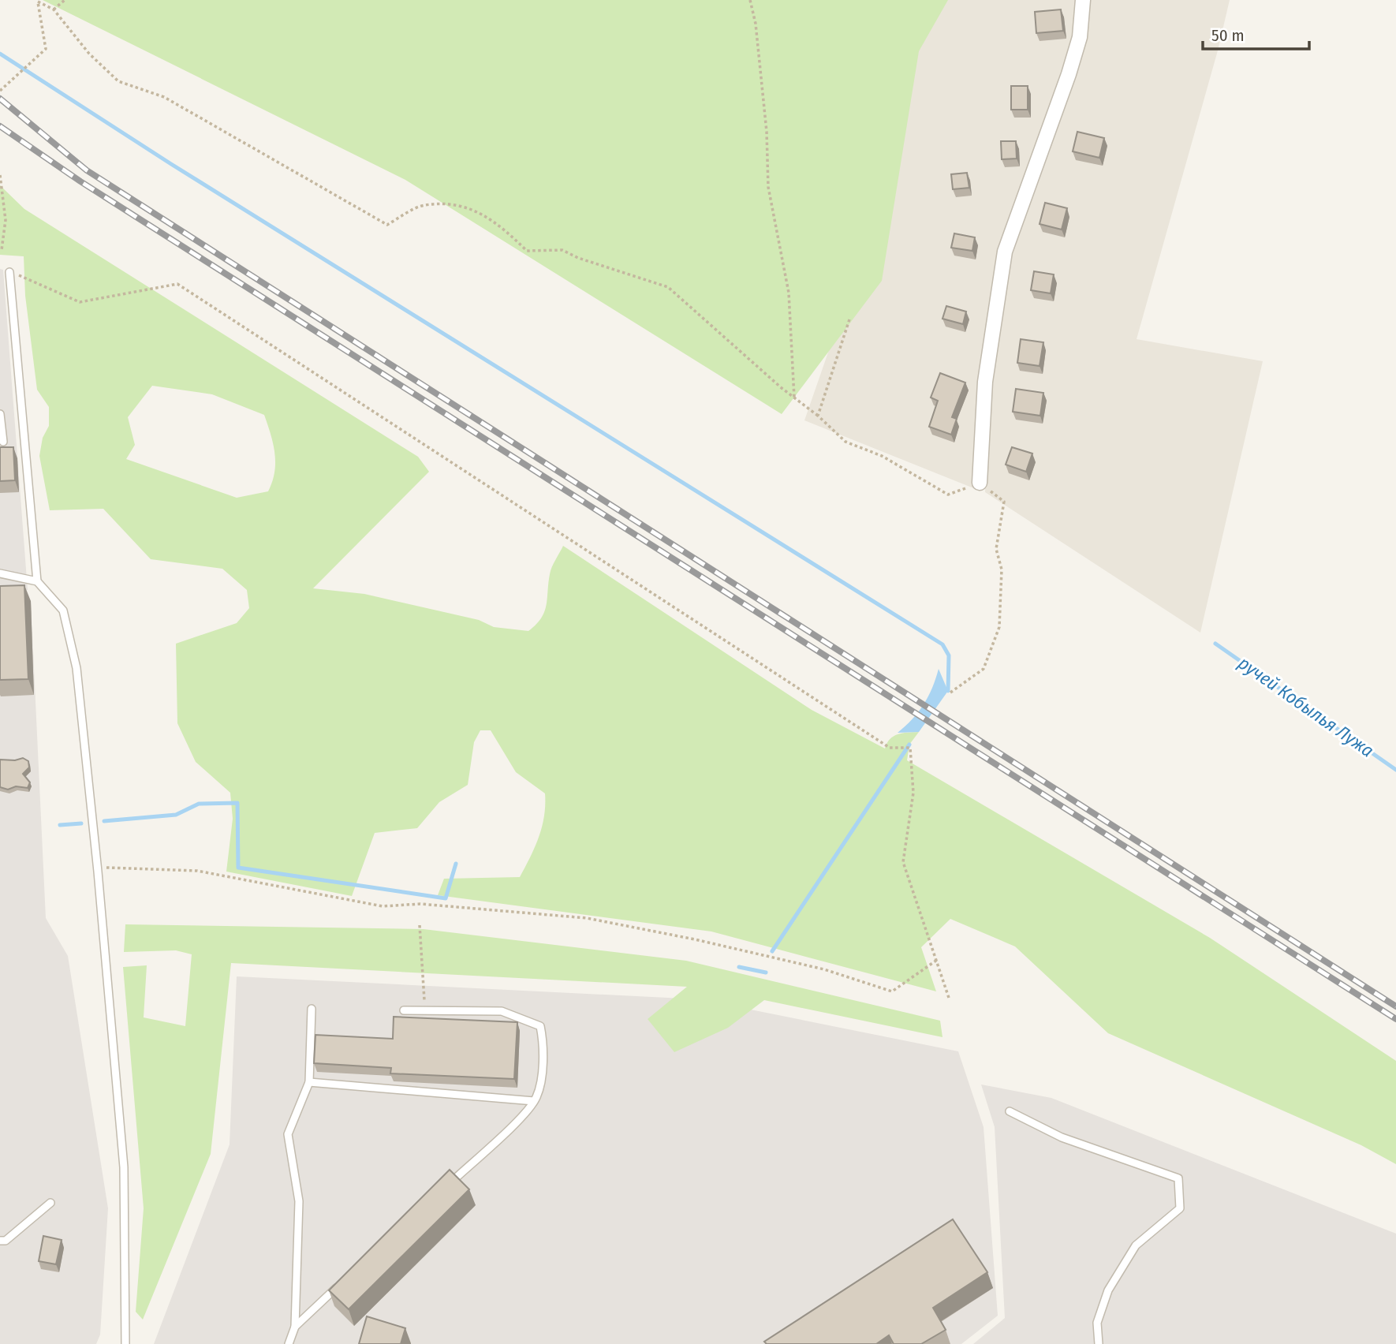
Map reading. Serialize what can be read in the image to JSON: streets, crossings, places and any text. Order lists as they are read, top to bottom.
{
  "water": ["ручей Кобылья Лужа"],
  "scale_bar": "50 m"
}
